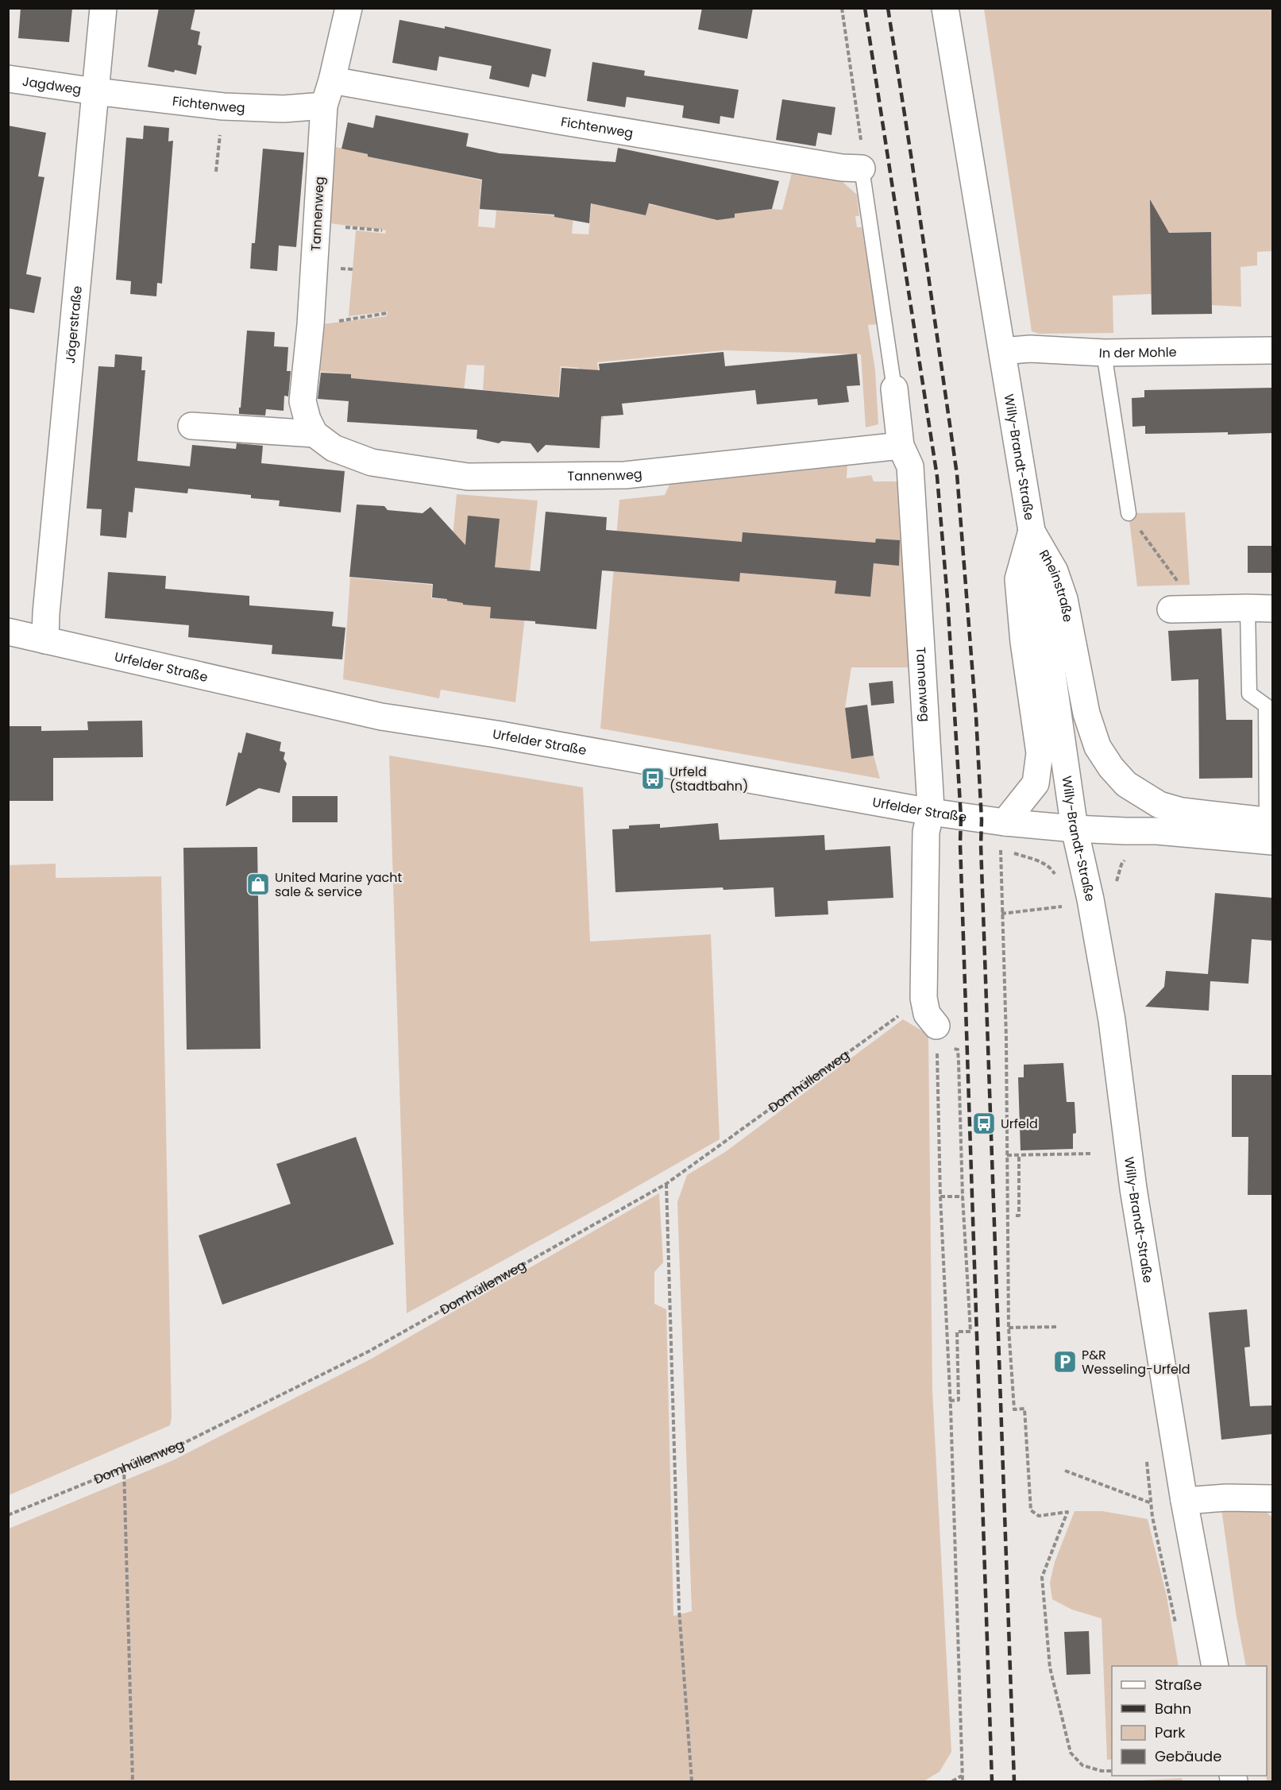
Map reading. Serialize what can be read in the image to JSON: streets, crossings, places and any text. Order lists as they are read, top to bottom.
{
  "streets": {
    "street": [
      "Jagdweg",
      "Fichtenweg",
      "Tannenweg",
      "Jägerstraße",
      "In der Mohle",
      "Willy-Brandt-Straße",
      "Rheinstraße",
      "Urfelder Straße"
    ],
    "path": ["Domhüllenweg"]
  },
  "crossings": [
    ["Jagdweg", "Fichtenweg"],
    ["Jagdweg", "Jägerstraße"],
    ["Fichtenweg", "Tannenweg"],
    ["Fichtenweg", "Jägerstraße"],
    ["Tannenweg", "Urfelder Straße"],
    ["Jägerstraße", "Urfelder Straße"],
    ["In der Mohle", "Willy-Brandt-Straße"],
    ["Willy-Brandt-Straße", "Rheinstraße"],
    ["Willy-Brandt-Straße", "Urfelder Straße"],
    ["Rheinstraße", "Urfelder Straße"]
  ],
  "places": {
    "bus stop": ["Urfeld (Stadtbahn)", "Urfeld"],
    "shop": ["United Marine yacht sale & service"],
    "parking": ["P&R Wesseling-Urfeld"]
  },
  "legend": [
    "Straße",
    "Bahn",
    "Park",
    "Gebäude"
  ]
}
